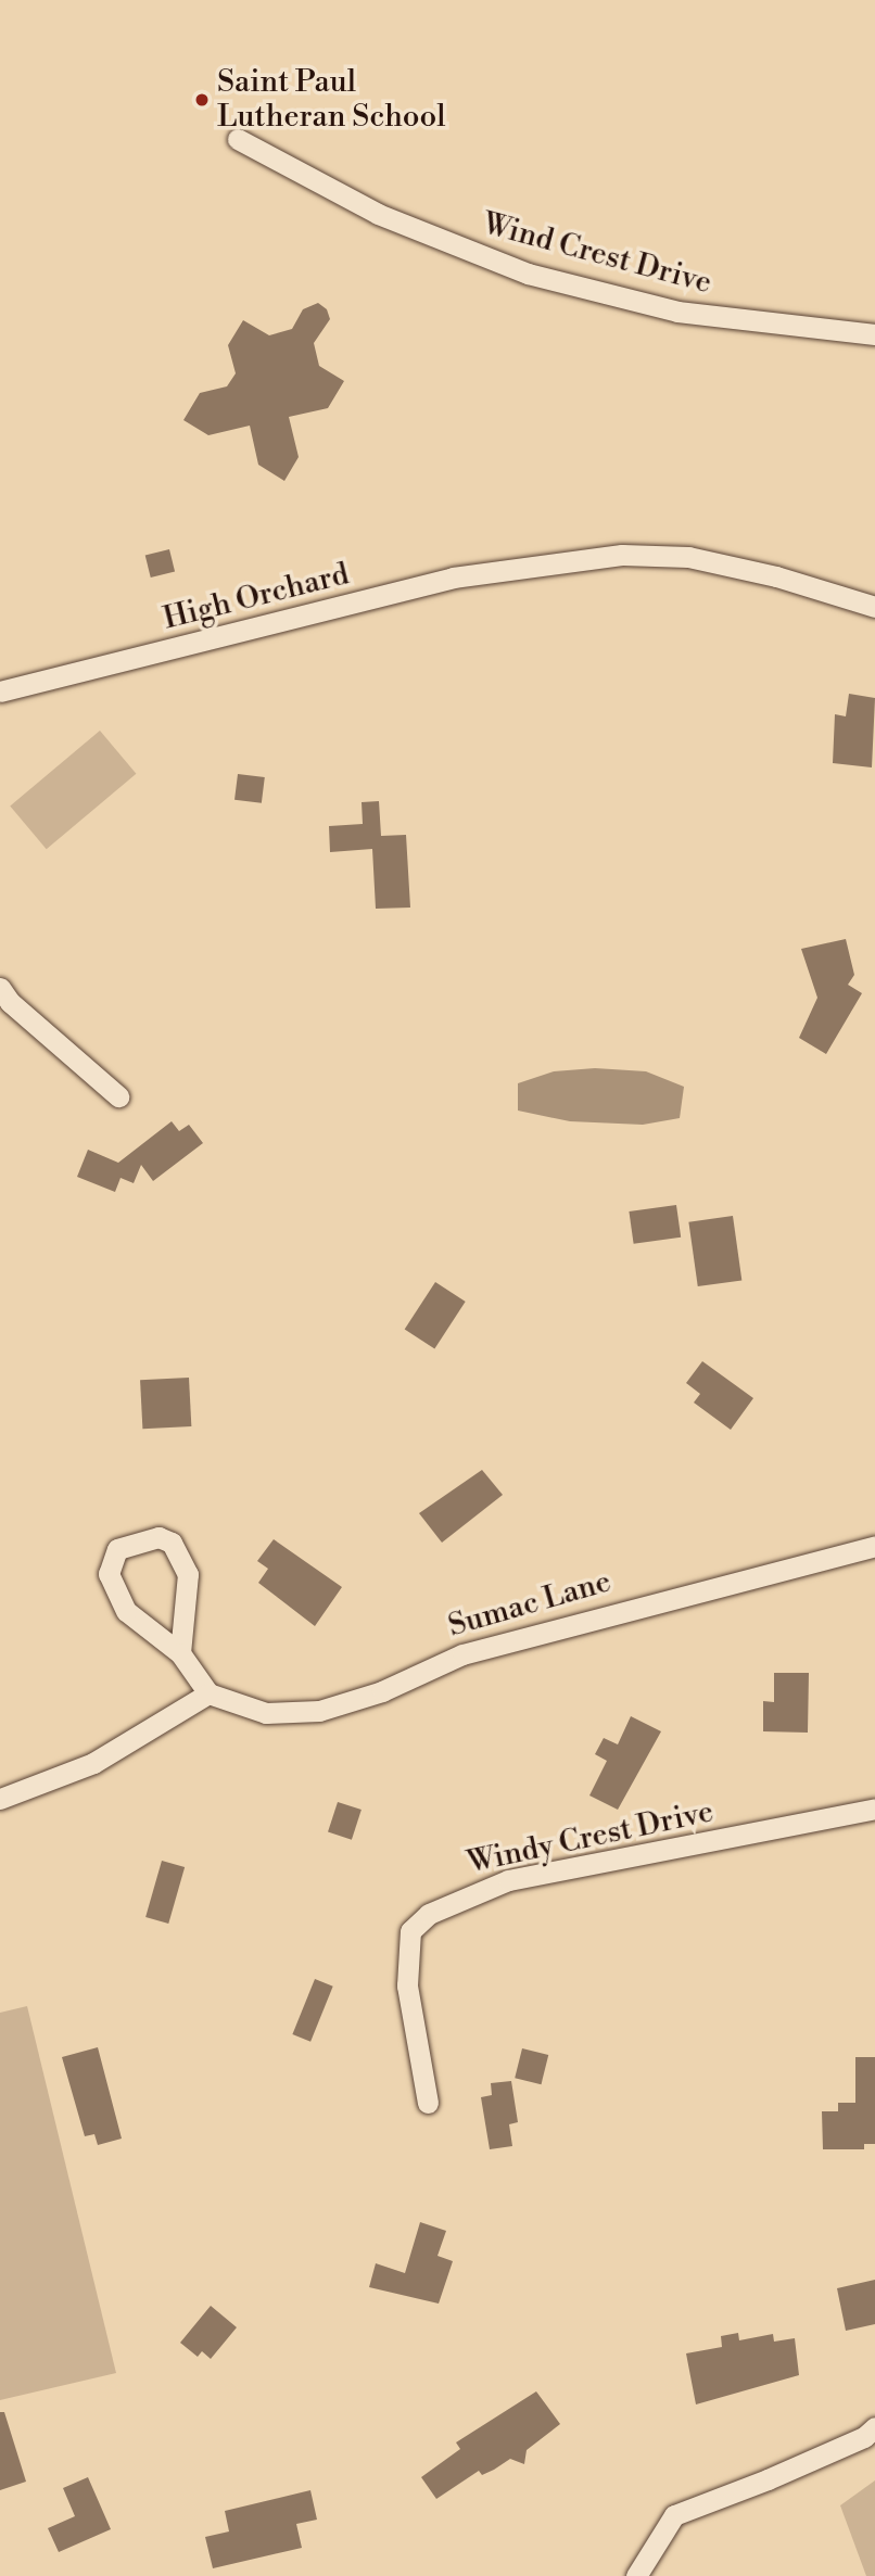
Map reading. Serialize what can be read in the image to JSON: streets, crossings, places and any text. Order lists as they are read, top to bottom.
{
  "streets": {
    "street": [
      "Wind Crest Drive",
      "High Orchard",
      "Sumac Lane",
      "Windy Crest Drive"
    ]
  },
  "places": ["Saint Paul Lutheran School"]
}
